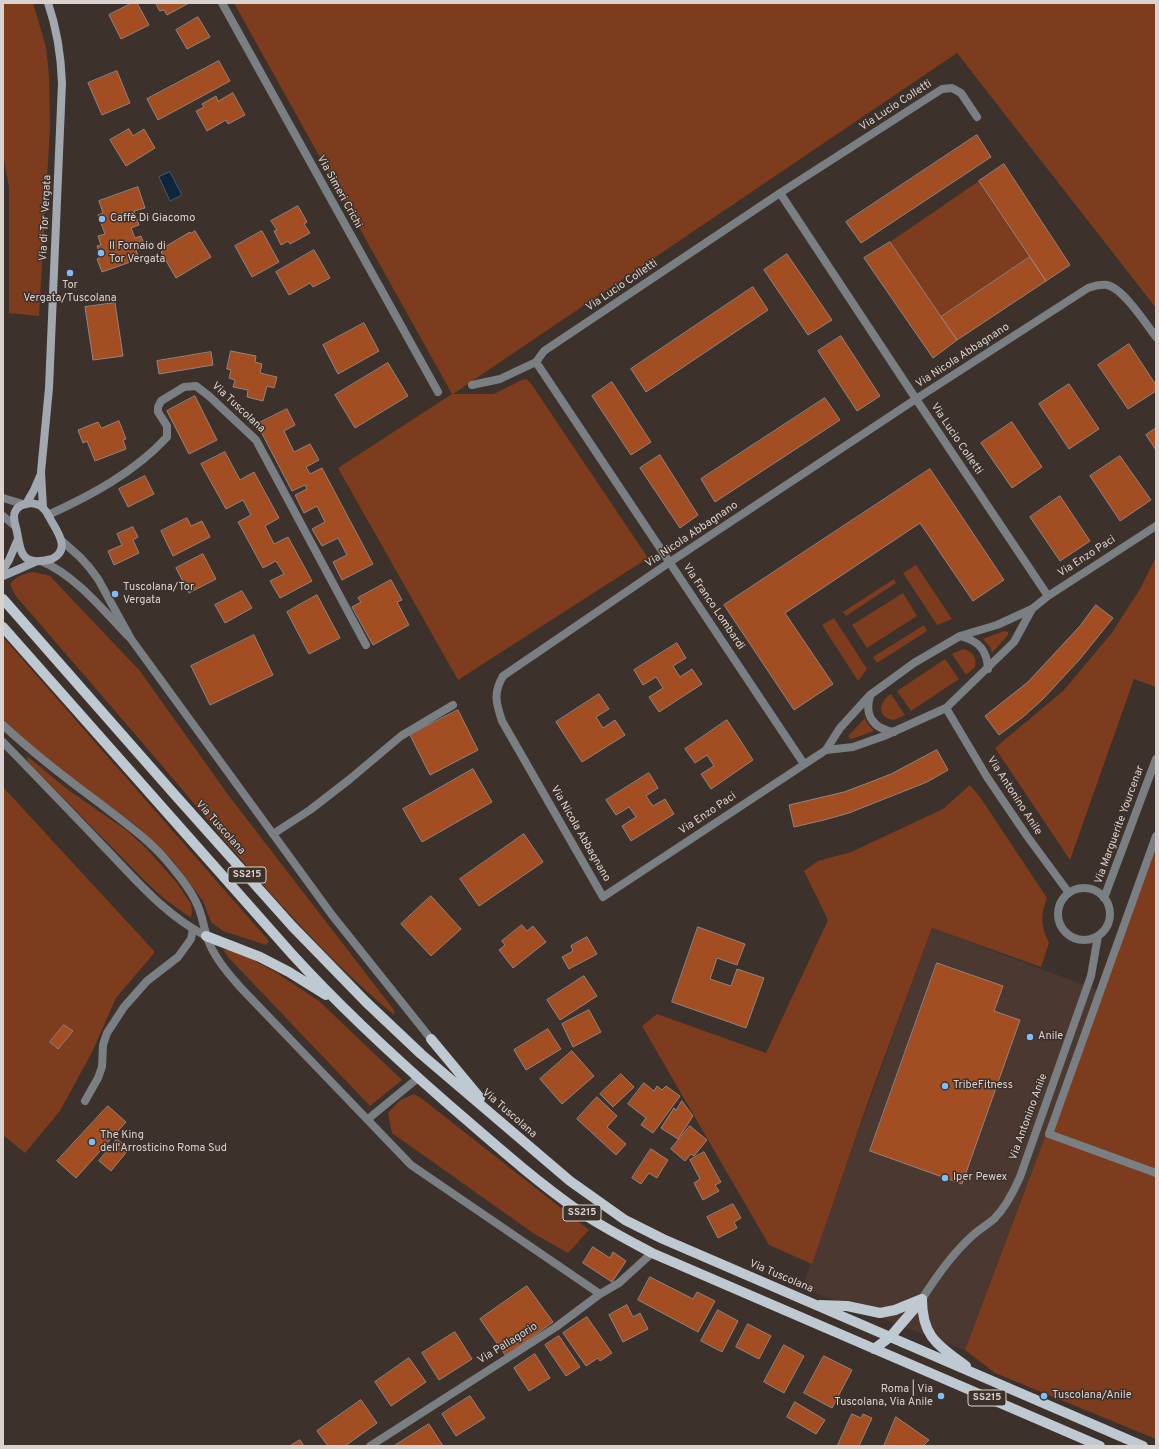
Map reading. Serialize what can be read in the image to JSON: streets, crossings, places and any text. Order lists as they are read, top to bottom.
{
  "streets": {
    "main road": ["Via di Tor Vergata", "Via Tuscolana", "SS215"],
    "street": [
      "Via Lucio Colletti",
      "Via Simeri Crichi",
      "Via Nicola Abbagnano",
      "Via Enzo Paci",
      "Via Franco Lombardi",
      "Via Antonino Anile",
      "Via Marguerite Yourcenar",
      "Via Pallagorio"
    ]
  },
  "crossings": [
    ["Via Lucio Colletti", "Via Nicola Abbagnano"],
    ["Via Lucio Colletti", "Via Enzo Paci"],
    ["Via Lucio Colletti", "Via Franco Lombardi"],
    ["Via di Tor Vergata", "Via Tuscolana"],
    ["Via Nicola Abbagnano", "Via Enzo Paci"],
    ["Via Nicola Abbagnano", "Via Franco Lombardi"],
    ["Via Enzo Paci", "Via Franco Lombardi"],
    ["Via Enzo Paci", "Via Antonino Anile"],
    ["Via Antonino Anile", "Via Marguerite Yourcenar"],
    ["SS215", "Via Pallagorio"]
  ],
  "places": [
    "Caffè Di Giacomo",
    "Il Fornaio di Tor Vergata",
    "Tor Vergata/Tuscolana",
    "Tuscolana/Tor Vergata",
    "Anile",
    "TribeFitness",
    "The King dell'Arrosticino Roma Sud",
    "Iper Pewex",
    "Roma | Via Tuscolana, Via Anile",
    "Tuscolana/Anile"
  ]
}
